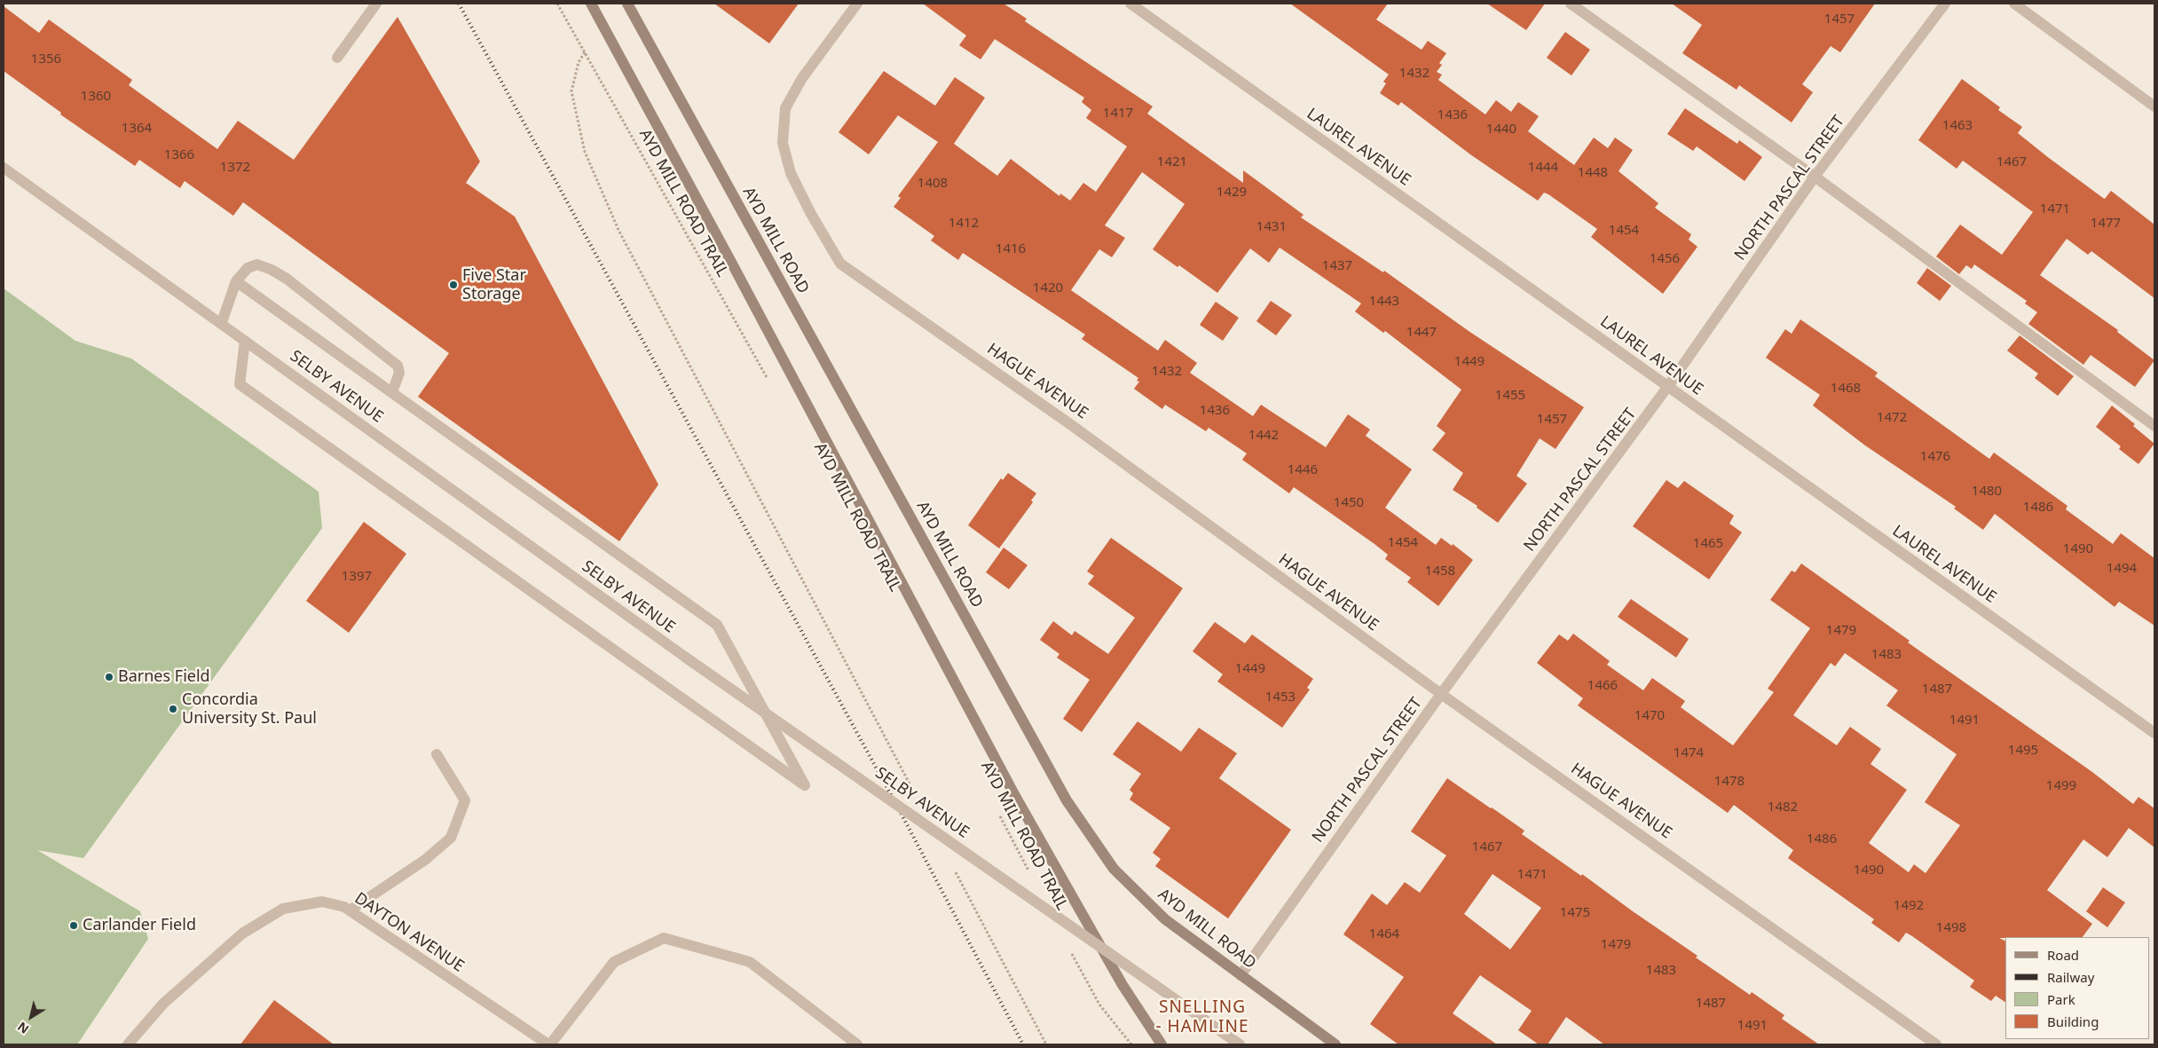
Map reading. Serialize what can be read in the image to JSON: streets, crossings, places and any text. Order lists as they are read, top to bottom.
{
  "streets": {
    "main road": ["AYD MILL ROAD"],
    "street": [
      "LAUREL AVENUE",
      "NORTH PASCAL STREET",
      "HAGUE AVENUE",
      "SELBY AVENUE",
      "DAYTON AVENUE"
    ],
    "path": ["AYD MILL ROAD TRAIL"]
  },
  "crossings": [
    ["LAUREL AVENUE", "NORTH PASCAL STREET"],
    ["NORTH PASCAL STREET", "AYD MILL ROAD"],
    ["NORTH PASCAL STREET", "HAGUE AVENUE"]
  ],
  "districts": ["SNELLING - HAMLINE"],
  "places": [
    "Five Star Storage",
    "Barnes Field",
    "Concordia University St. Paul",
    "Carlander Field"
  ],
  "house_numbers": [
    "1457",
    "1356",
    "1432",
    "1360",
    "1417",
    "1436",
    "1463",
    "1364",
    "1440",
    "1366",
    "1421",
    "1467",
    "1372",
    "1444",
    "1448",
    "1408",
    "1429",
    "1471",
    "1412",
    "1477",
    "1431",
    "1454",
    "1416",
    "1456",
    "1437",
    "1420",
    "1443",
    "1447",
    "1449",
    "1432",
    "1468",
    "1455",
    "1436",
    "1472",
    "1457",
    "1442",
    "1476",
    "1446",
    "1480",
    "1450",
    "1486",
    "1454",
    "1465",
    "1490",
    "1494",
    "1458",
    "1397",
    "1479",
    "1483",
    "1449",
    "1466",
    "1487",
    "1453",
    "1470",
    "1491",
    "1495",
    "1474",
    "1478",
    "1499",
    "1482",
    "1486",
    "1467",
    "1490",
    "1471",
    "1492",
    "1475",
    "1498",
    "1464",
    "1479",
    "1483",
    "1487",
    "1491"
  ],
  "legend": [
    "Road",
    "Railway",
    "Park",
    "Building"
  ],
  "north": "bottom left"
}
